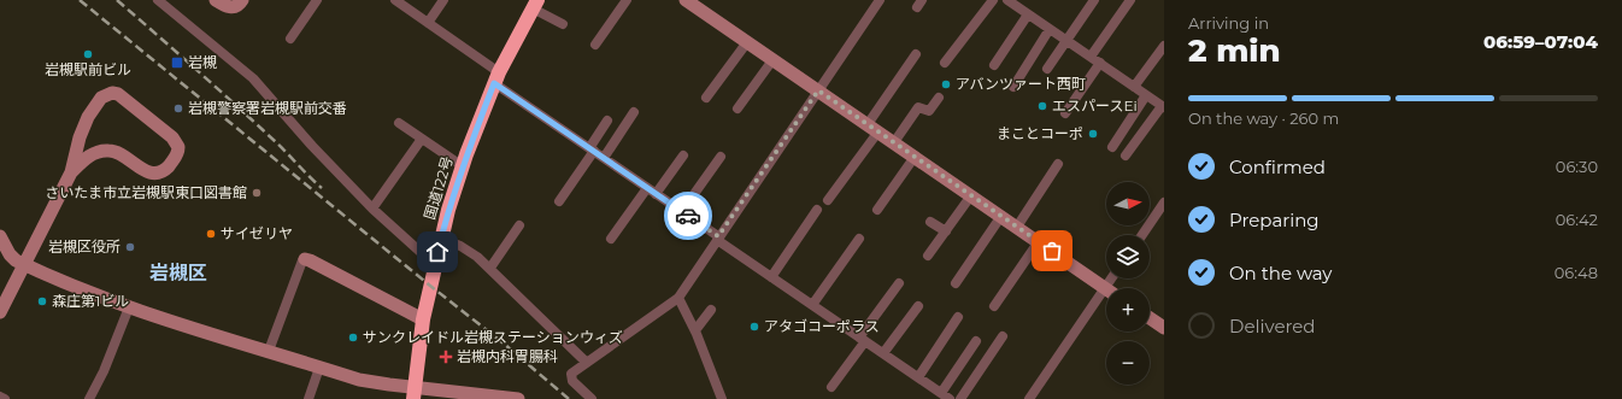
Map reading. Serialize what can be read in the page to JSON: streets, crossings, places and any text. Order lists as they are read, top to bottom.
{
  "streets": {
    "highway": ["国道122号"]
  },
  "districts": ["岩槻区"],
  "places": {
    "other": [
      "岩槻駅前ビル",
      "アバンツァート西町",
      "エスパースEi",
      "岩槻警察署岩槻駅前交番",
      "まことコーポ",
      "さいたま市立岩槻駅東口図書館",
      "サイゼリヤ",
      "岩槻区役所",
      "森庄第1ビル",
      "アタゴコーポラス",
      "サンクレイドル岩槻ステーションウィズ"
    ],
    "transit": ["岩槻"],
    "health": ["岩槻内科胃腸科"]
  },
  "north": "right",
  "page": {
    "heading": ["2 min", "Arriving in", "06:59–07:04"],
    "bar": "On the way · 260 m",
    "list": [
      ["Confirmed", "06:30"],
      ["Preparing", "06:42"],
      ["On the way", "06:48"],
      "Delivered"
    ],
    "map_buttons": ["+", "−"]
  }
}
